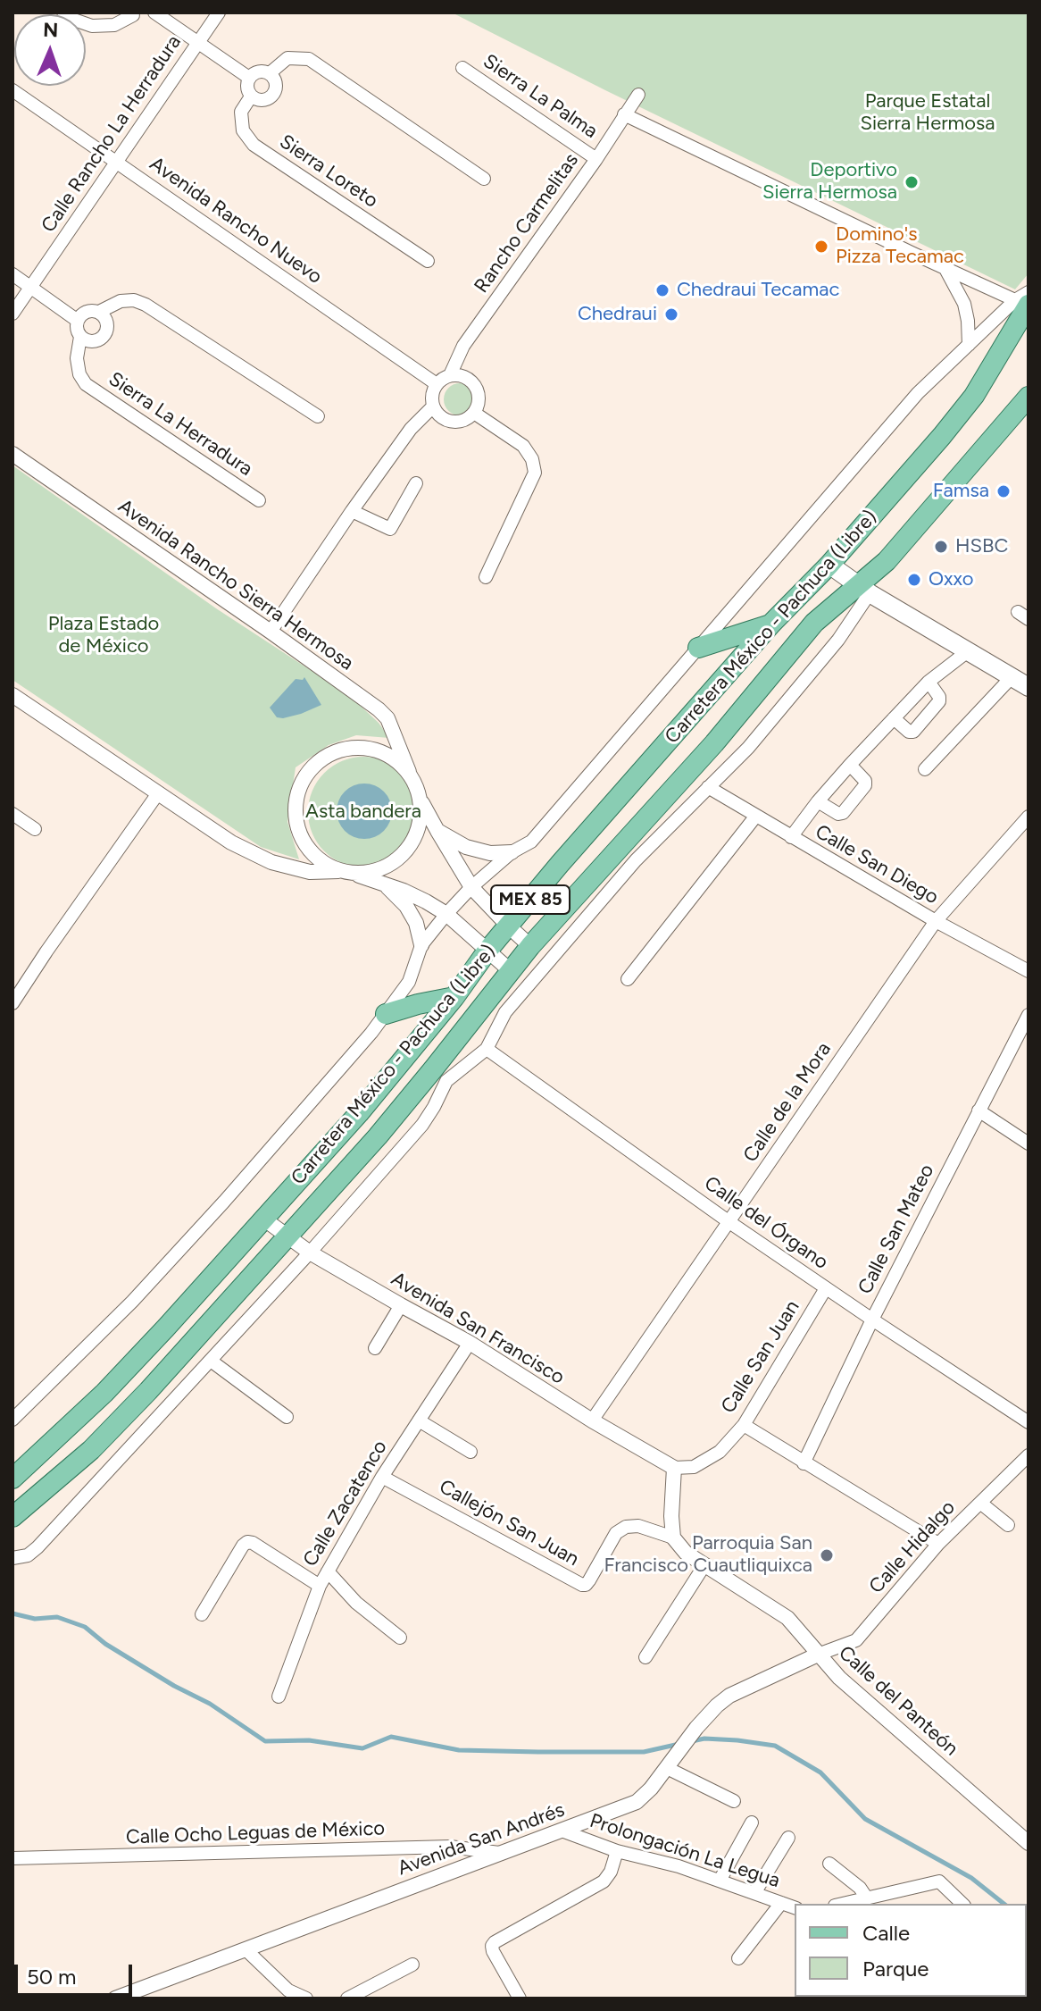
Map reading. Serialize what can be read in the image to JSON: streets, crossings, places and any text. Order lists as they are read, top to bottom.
{
  "streets": {
    "main road": ["Carretera México - Pachuca (Libre)", "MEX 85"],
    "street": [
      "Sierra La Palma",
      "Calle Rancho La Herradura",
      "Sierra Loreto",
      "Avenida Rancho Nuevo",
      "Rancho Carmelitas",
      "Sierra La Herradura",
      "Avenida Rancho Sierra Hermosa",
      "Calle San Diego",
      "Calle de la Mora",
      "Calle del Órgano",
      "Calle San Mateo",
      "Avenida San Francisco",
      "Calle San Juan",
      "Calle Zacatenco",
      "Callejón San Juan",
      "Calle Hidalgo",
      "Calle del Panteón",
      "Calle Ocho Leguas de México",
      "Avenida San Andrés",
      "Prolongación La Legua"
    ]
  },
  "crossings": [
    ["Sierra La Palma", "Rancho Carmelitas"],
    ["Calle Rancho La Herradura", "Avenida Rancho Nuevo"],
    ["Avenida Rancho Nuevo", "Rancho Carmelitas"],
    ["Carretera México - Pachuca (Libre)", "Avenida San Francisco"],
    ["Calle San Diego", "Calle de la Mora"],
    ["Calle de la Mora", "Calle del Órgano"],
    ["Calle de la Mora", "Avenida San Francisco"],
    ["Calle del Órgano", "Calle San Mateo"],
    ["Calle del Órgano", "Calle San Juan"],
    ["Avenida San Francisco", "Calle San Juan"],
    ["Avenida San Francisco", "Calle Zacatenco"],
    ["Calle Zacatenco", "Callejón San Juan"],
    ["Callejón San Juan", "Calle del Panteón"],
    ["Calle Hidalgo", "Calle del Panteón"],
    ["Calle Hidalgo", "Avenida San Andrés"],
    ["Calle del Panteón", "Avenida San Andrés"],
    ["Calle Ocho Leguas de México", "Avenida San Andrés"],
    ["Avenida San Andrés", "Prolongación La Legua"]
  ],
  "parks": ["Parque Estatal Sierra Hermosa", "Plaza Estado de México", "Asta bandera"],
  "places": [
    "Deportivo Sierra Hermosa",
    "Domino's Pizza Tecamac",
    "Chedraui Tecamac",
    "Chedraui",
    "Famsa",
    "HSBC",
    "Oxxo",
    "Parroquia San Francisco Cuautliquixca"
  ],
  "legend": ["Calle", "Parque"],
  "scale_bar": "50 m",
  "north": "top"
}
